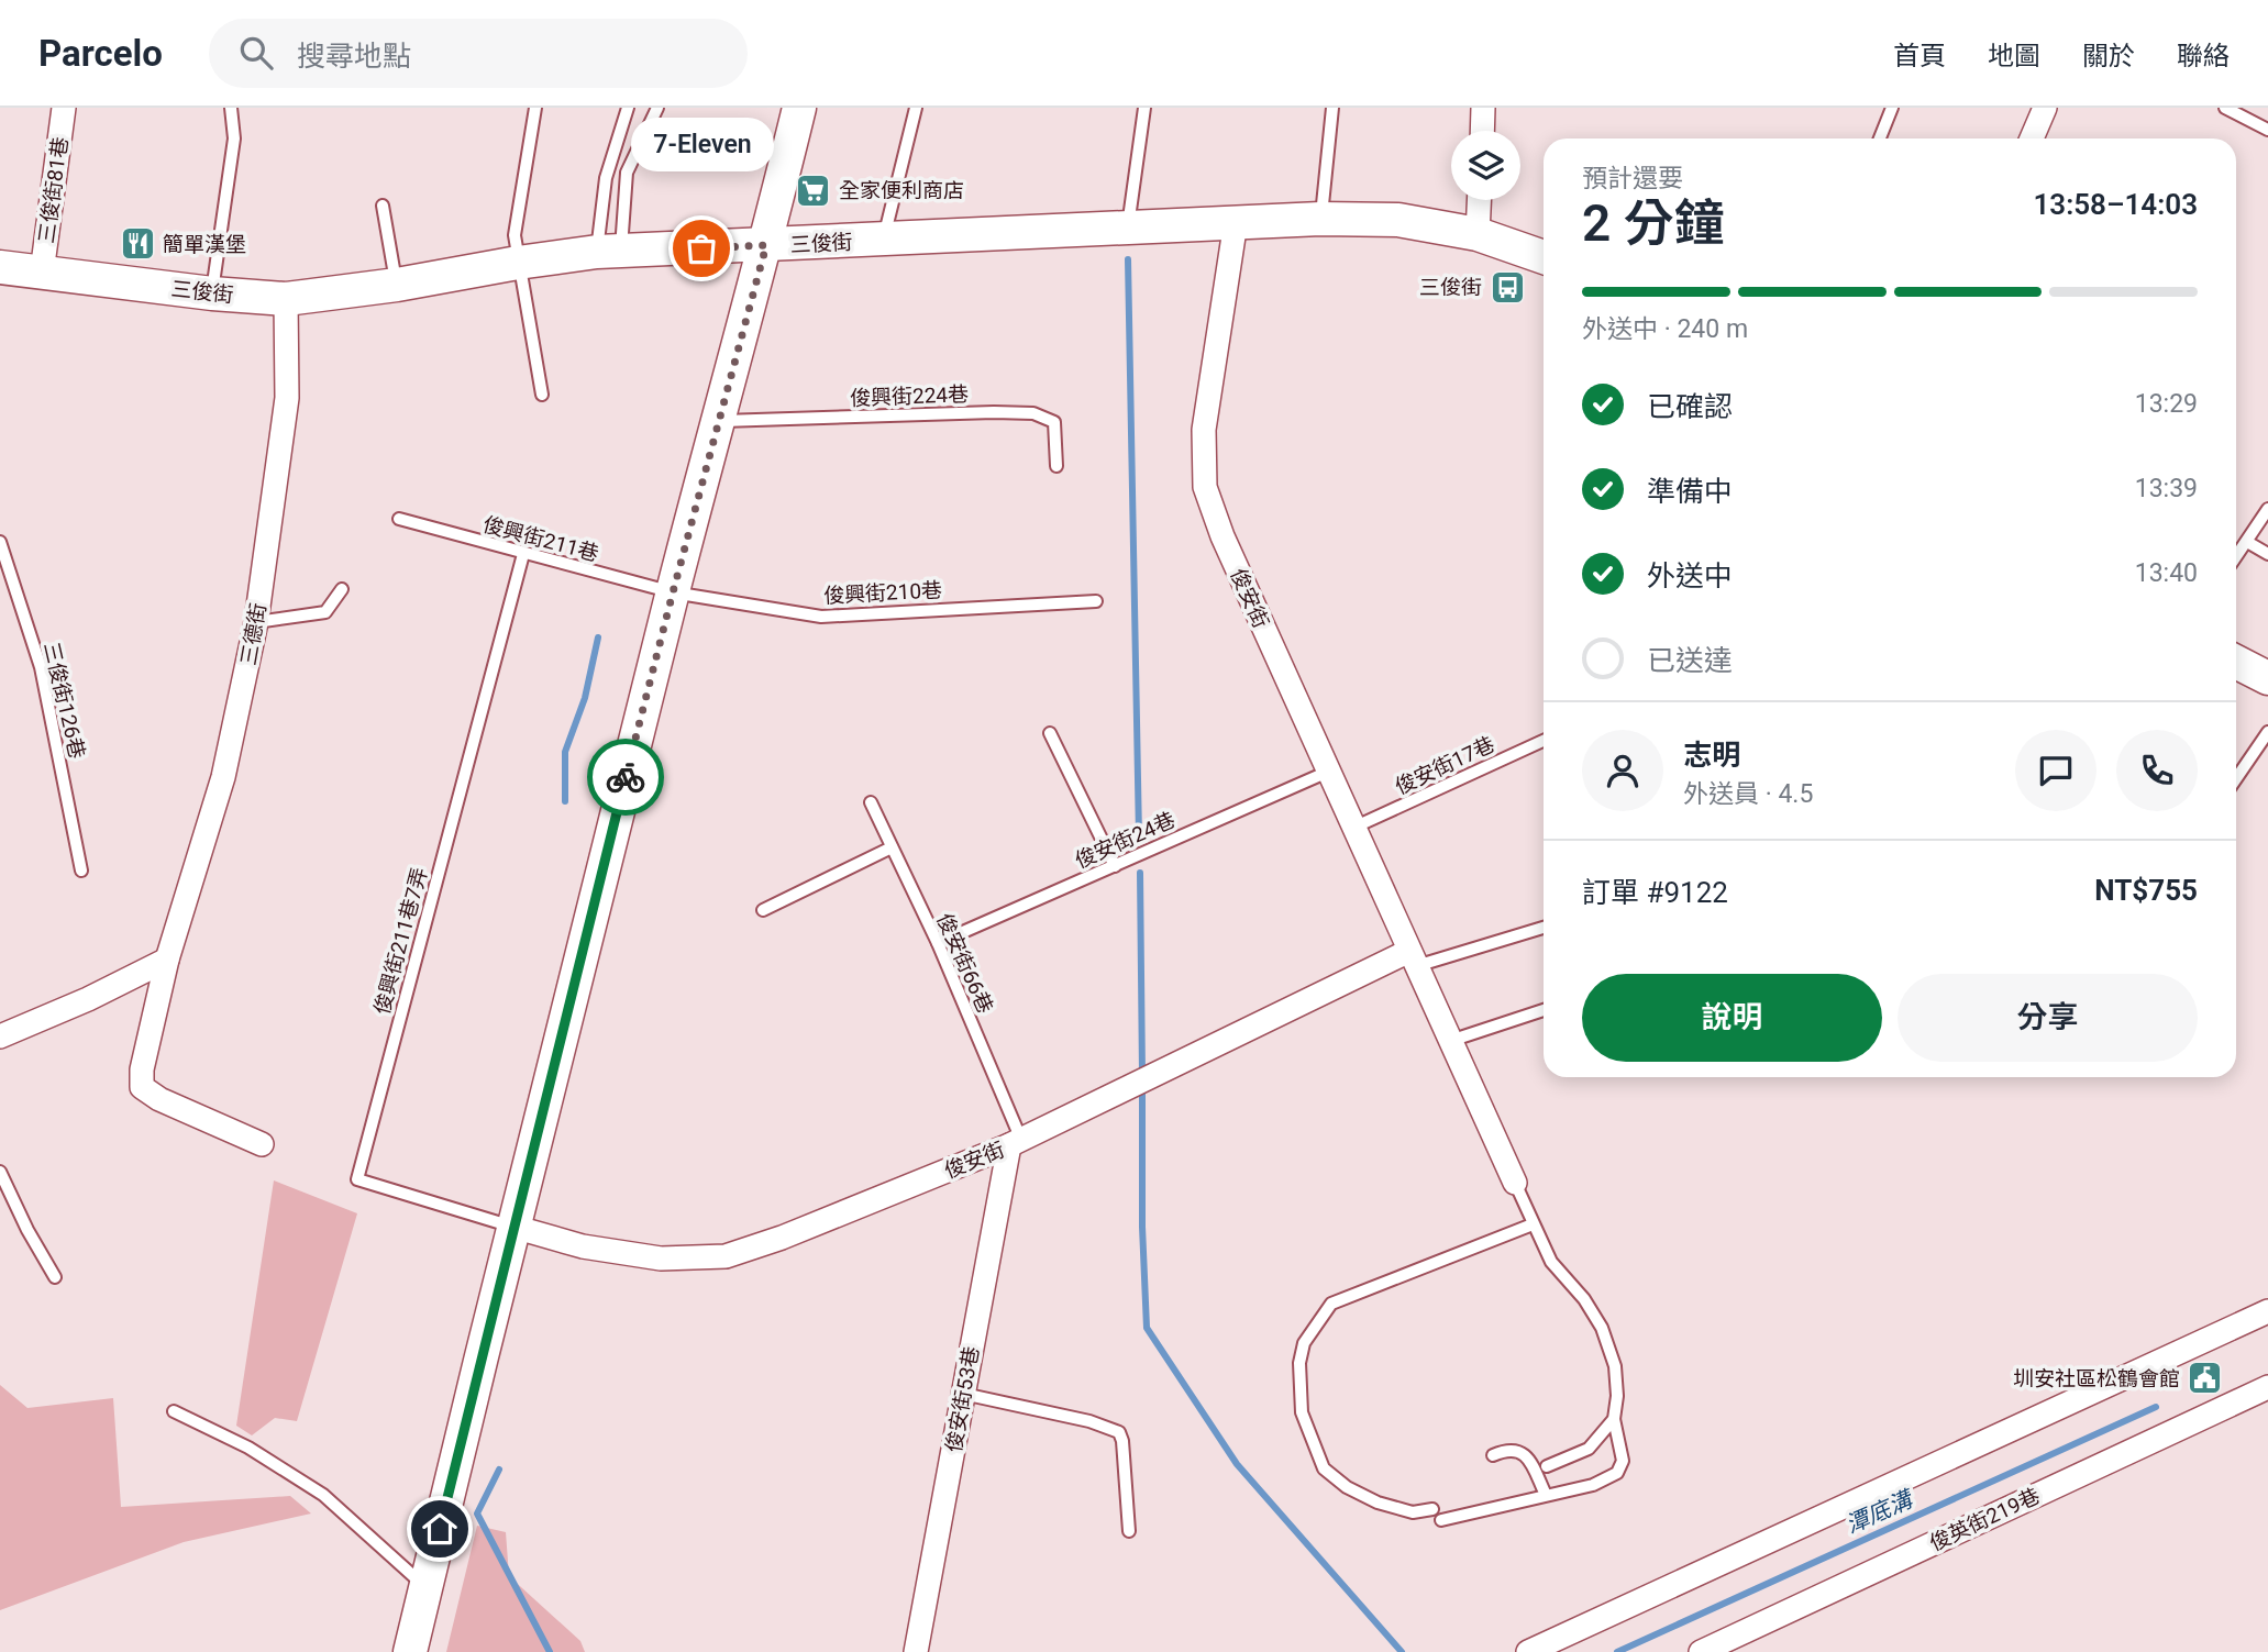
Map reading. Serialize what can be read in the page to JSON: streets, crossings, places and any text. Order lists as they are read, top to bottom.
{
  "streets": {
    "street": [
      "三俊街81巷",
      "三俊街",
      "俊安街",
      "三德街",
      "俊安街53巷",
      "俊英街219巷"
    ],
    "lane": [
      "俊興街224巷",
      "俊興街211巷",
      "俊興街210巷",
      "三俊街126巷",
      "俊安街17巷",
      "俊安街24巷",
      "俊興街211巷7弄",
      "俊安街66巷"
    ]
  },
  "crossings": [
    ["三俊街81巷", "三俊街"],
    ["三俊街", "俊安街"],
    ["三俊街", "三德街"],
    ["俊興街211巷", "俊興街210巷"],
    ["俊興街211巷", "俊興街211巷7弄"],
    ["俊安街", "俊安街17巷"],
    ["俊安街", "俊安街24巷"],
    ["俊安街", "俊興街211巷7弄"],
    ["俊安街", "俊安街66巷"],
    ["俊安街", "俊安街53巷"],
    ["俊安街24巷", "俊安街66巷"],
    ["俊安街66巷", "俊安街53巷"]
  ],
  "water": ["潭底溝"],
  "places": {
    "supermarket": ["全家便利商店"],
    "restaurant": ["簡單漢堡"],
    "other": ["7-Eleven"],
    "bus stop": ["三俊街"],
    "public building": ["圳安社區松鶴會館"]
  },
  "page": {
    "header": "Parcelo",
    "search": "搜尋地點",
    "nav": [
      "首頁",
      "地圖",
      "關於",
      "聯絡"
    ],
    "bubble": "7-Eleven",
    "heading": ["2 分鐘", "預計還要", "13:58–14:03"],
    "panel": [
      "志明",
      "外送員 · 4.5",
      "訂單 #9122",
      "NT$755"
    ],
    "bar": "外送中 · 240 m",
    "list": [
      ["已確認", "13:29"],
      ["準備中", "13:39"],
      ["外送中", "13:40"],
      "已送達"
    ],
    "buttons": ["說明", "分享"]
  }
}
